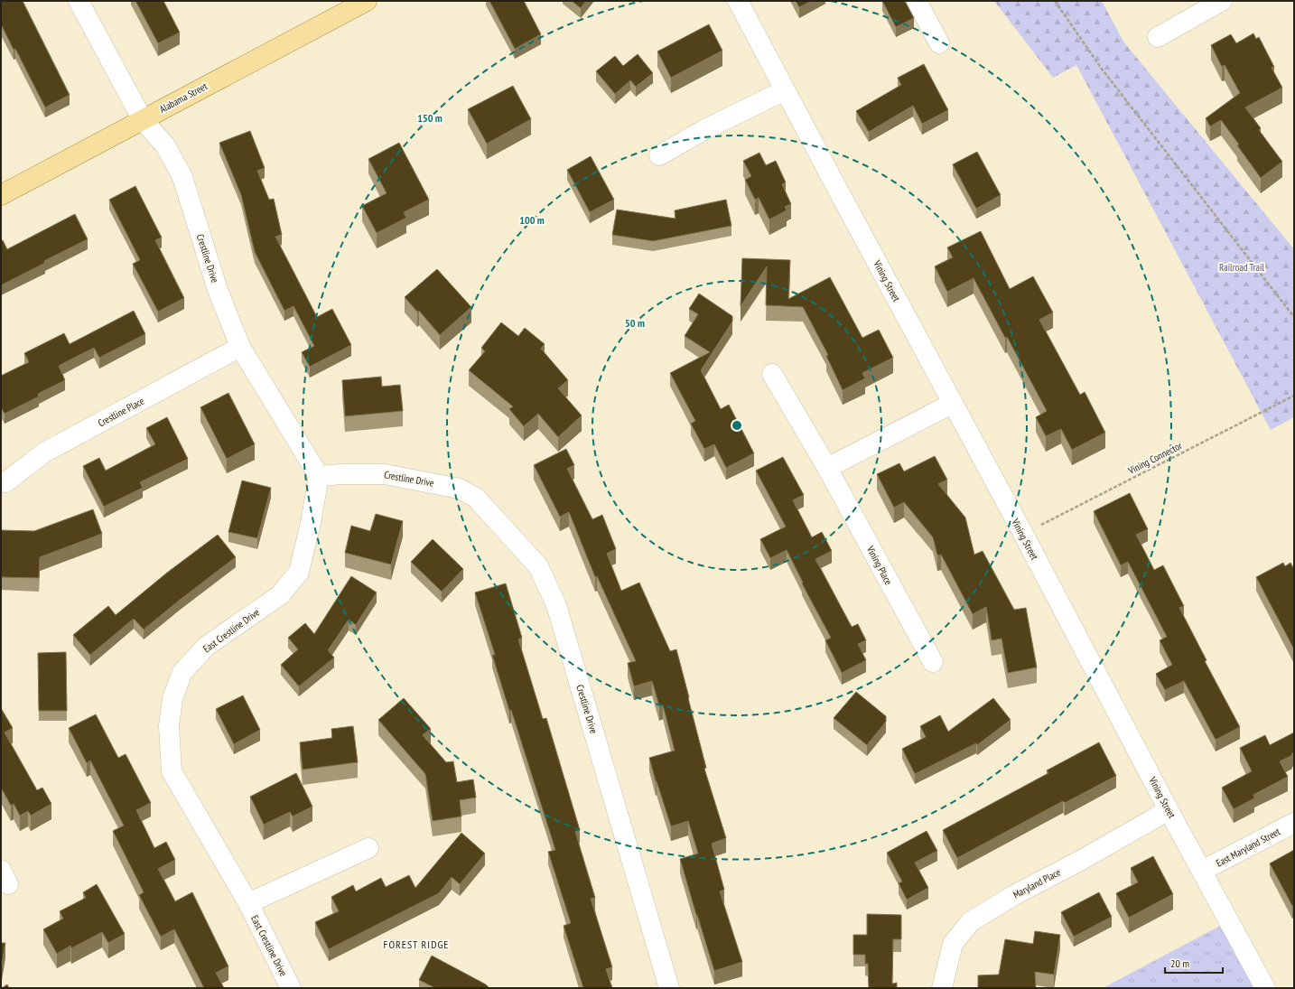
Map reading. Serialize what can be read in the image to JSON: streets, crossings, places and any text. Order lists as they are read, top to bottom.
{
  "streets": {
    "main road": ["Alabama Street"],
    "street": [
      "Crestline Drive",
      "Vining Street",
      "Crestline Place",
      "Vining Place",
      "East Crestline Drive",
      "East Maryland Street",
      "Maryland Place"
    ],
    "path": ["Vining Connector"]
  },
  "crossings": [
    ["Alabama Street", "Crestline Drive"],
    ["Crestline Drive", "Crestline Place"],
    ["Crestline Drive", "East Crestline Drive"],
    ["Vining Street", "Vining Connector"],
    ["Vining Street", "East Maryland Street"],
    ["Vining Street", "Maryland Place"]
  ],
  "districts": ["FOREST RIDGE"],
  "parks": ["Railroad Trail"],
  "scale_bar": "20 m",
  "rings": ["150 m", "100 m", "50 m"]
}
